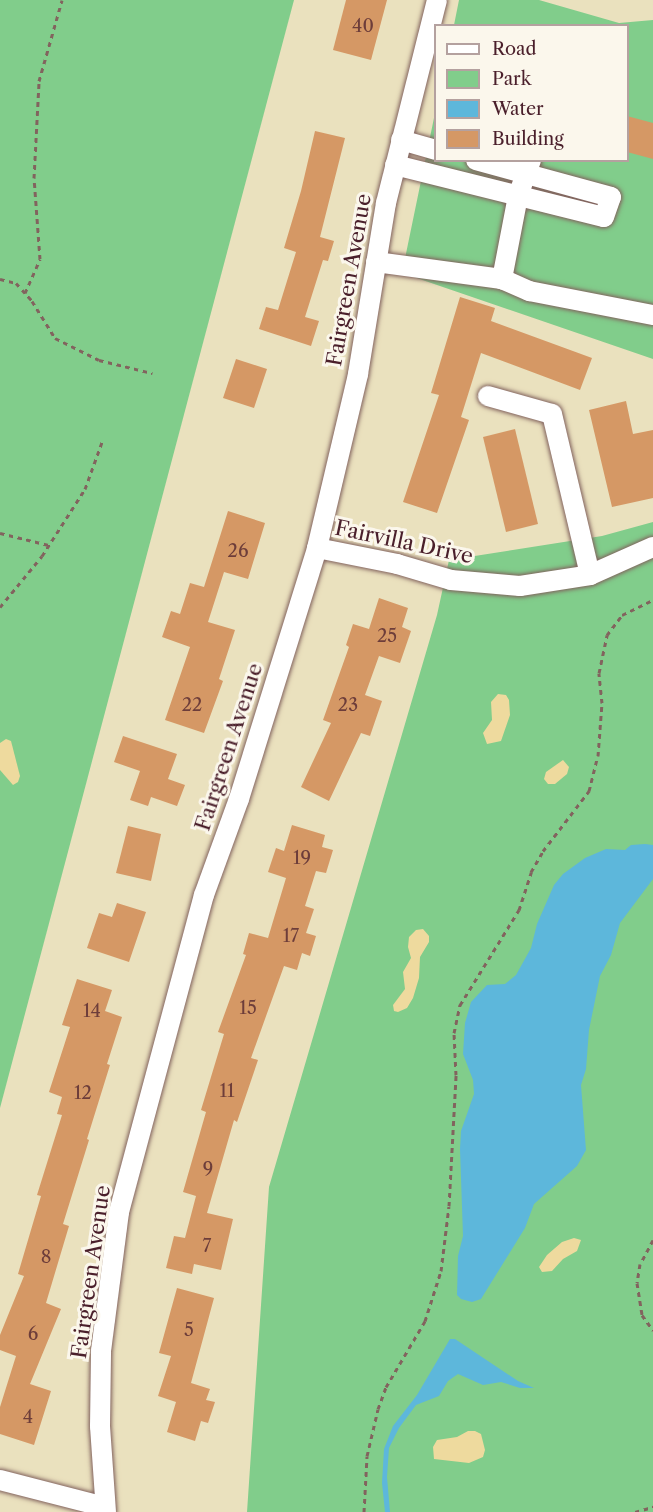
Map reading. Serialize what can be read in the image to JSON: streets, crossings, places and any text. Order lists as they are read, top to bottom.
{
  "streets": {
    "street": ["Fairgreen Avenue", "Fairvilla Drive"]
  },
  "crossings": [
    ["Fairgreen Avenue", "Fairvilla Drive"]
  ],
  "house_numbers": [
    "40",
    "26",
    "25",
    "22",
    "23",
    "19",
    "17",
    "15",
    "14",
    "11",
    "12",
    "9",
    "7",
    "8",
    "5",
    "6",
    "4"
  ],
  "legend": [
    "Road",
    "Park",
    "Water",
    "Building"
  ]
}
